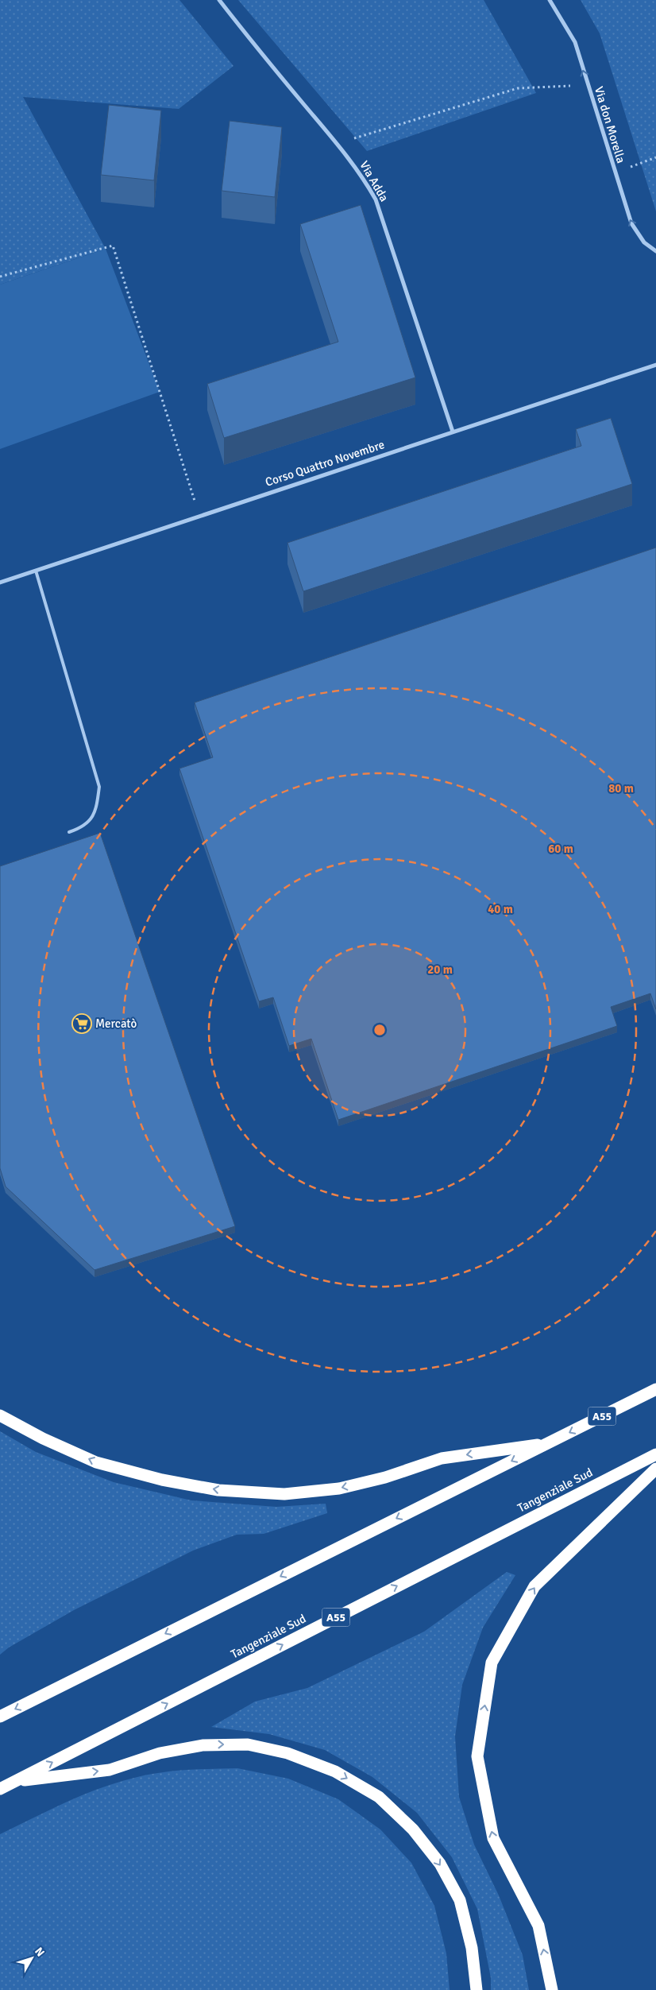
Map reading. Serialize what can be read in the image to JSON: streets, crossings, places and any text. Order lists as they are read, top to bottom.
{
  "streets": {
    "highway": ["A55", "Tangenziale Sud"],
    "street": ["Via don Morella", "Via Adda", "Corso Quattro Novembre"]
  },
  "crossings": [
    ["Via Adda", "Corso Quattro Novembre"]
  ],
  "one_way": ["Via don Morella"],
  "places": {
    "supermarket": ["Mercatò"]
  },
  "north": "top right",
  "rings": [
    "80 m",
    "60 m",
    "40 m",
    "20 m"
  ]
}
